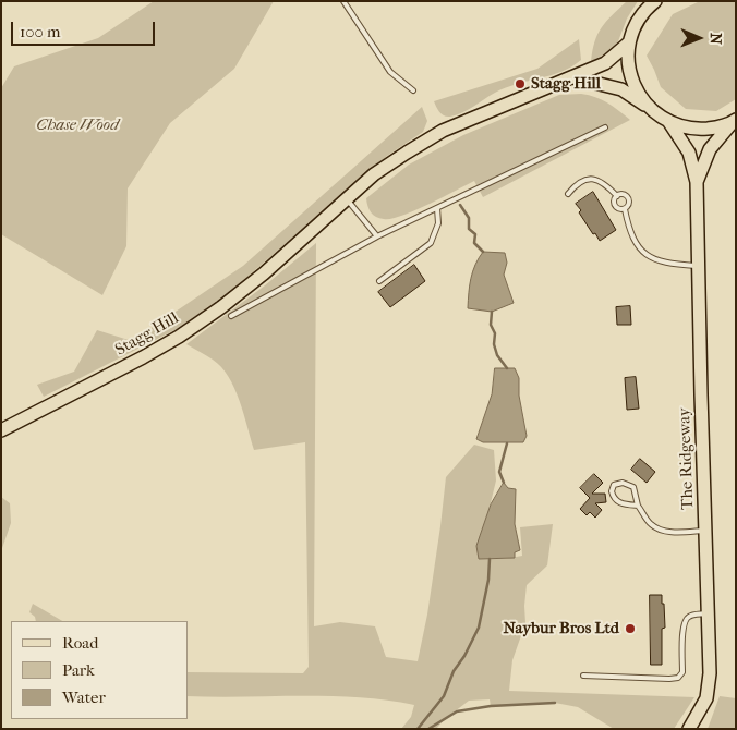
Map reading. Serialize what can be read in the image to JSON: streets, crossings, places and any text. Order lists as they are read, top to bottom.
{
  "streets": {
    "main road": ["Stagg Hill", "The Ridgeway"]
  },
  "parks": ["Chase Wood"],
  "places": ["Stagg Hill", "Naybur Bros Ltd"],
  "legend": ["Road", "Park", "Water"],
  "scale_bar": "100 m",
  "north": "right"
}
